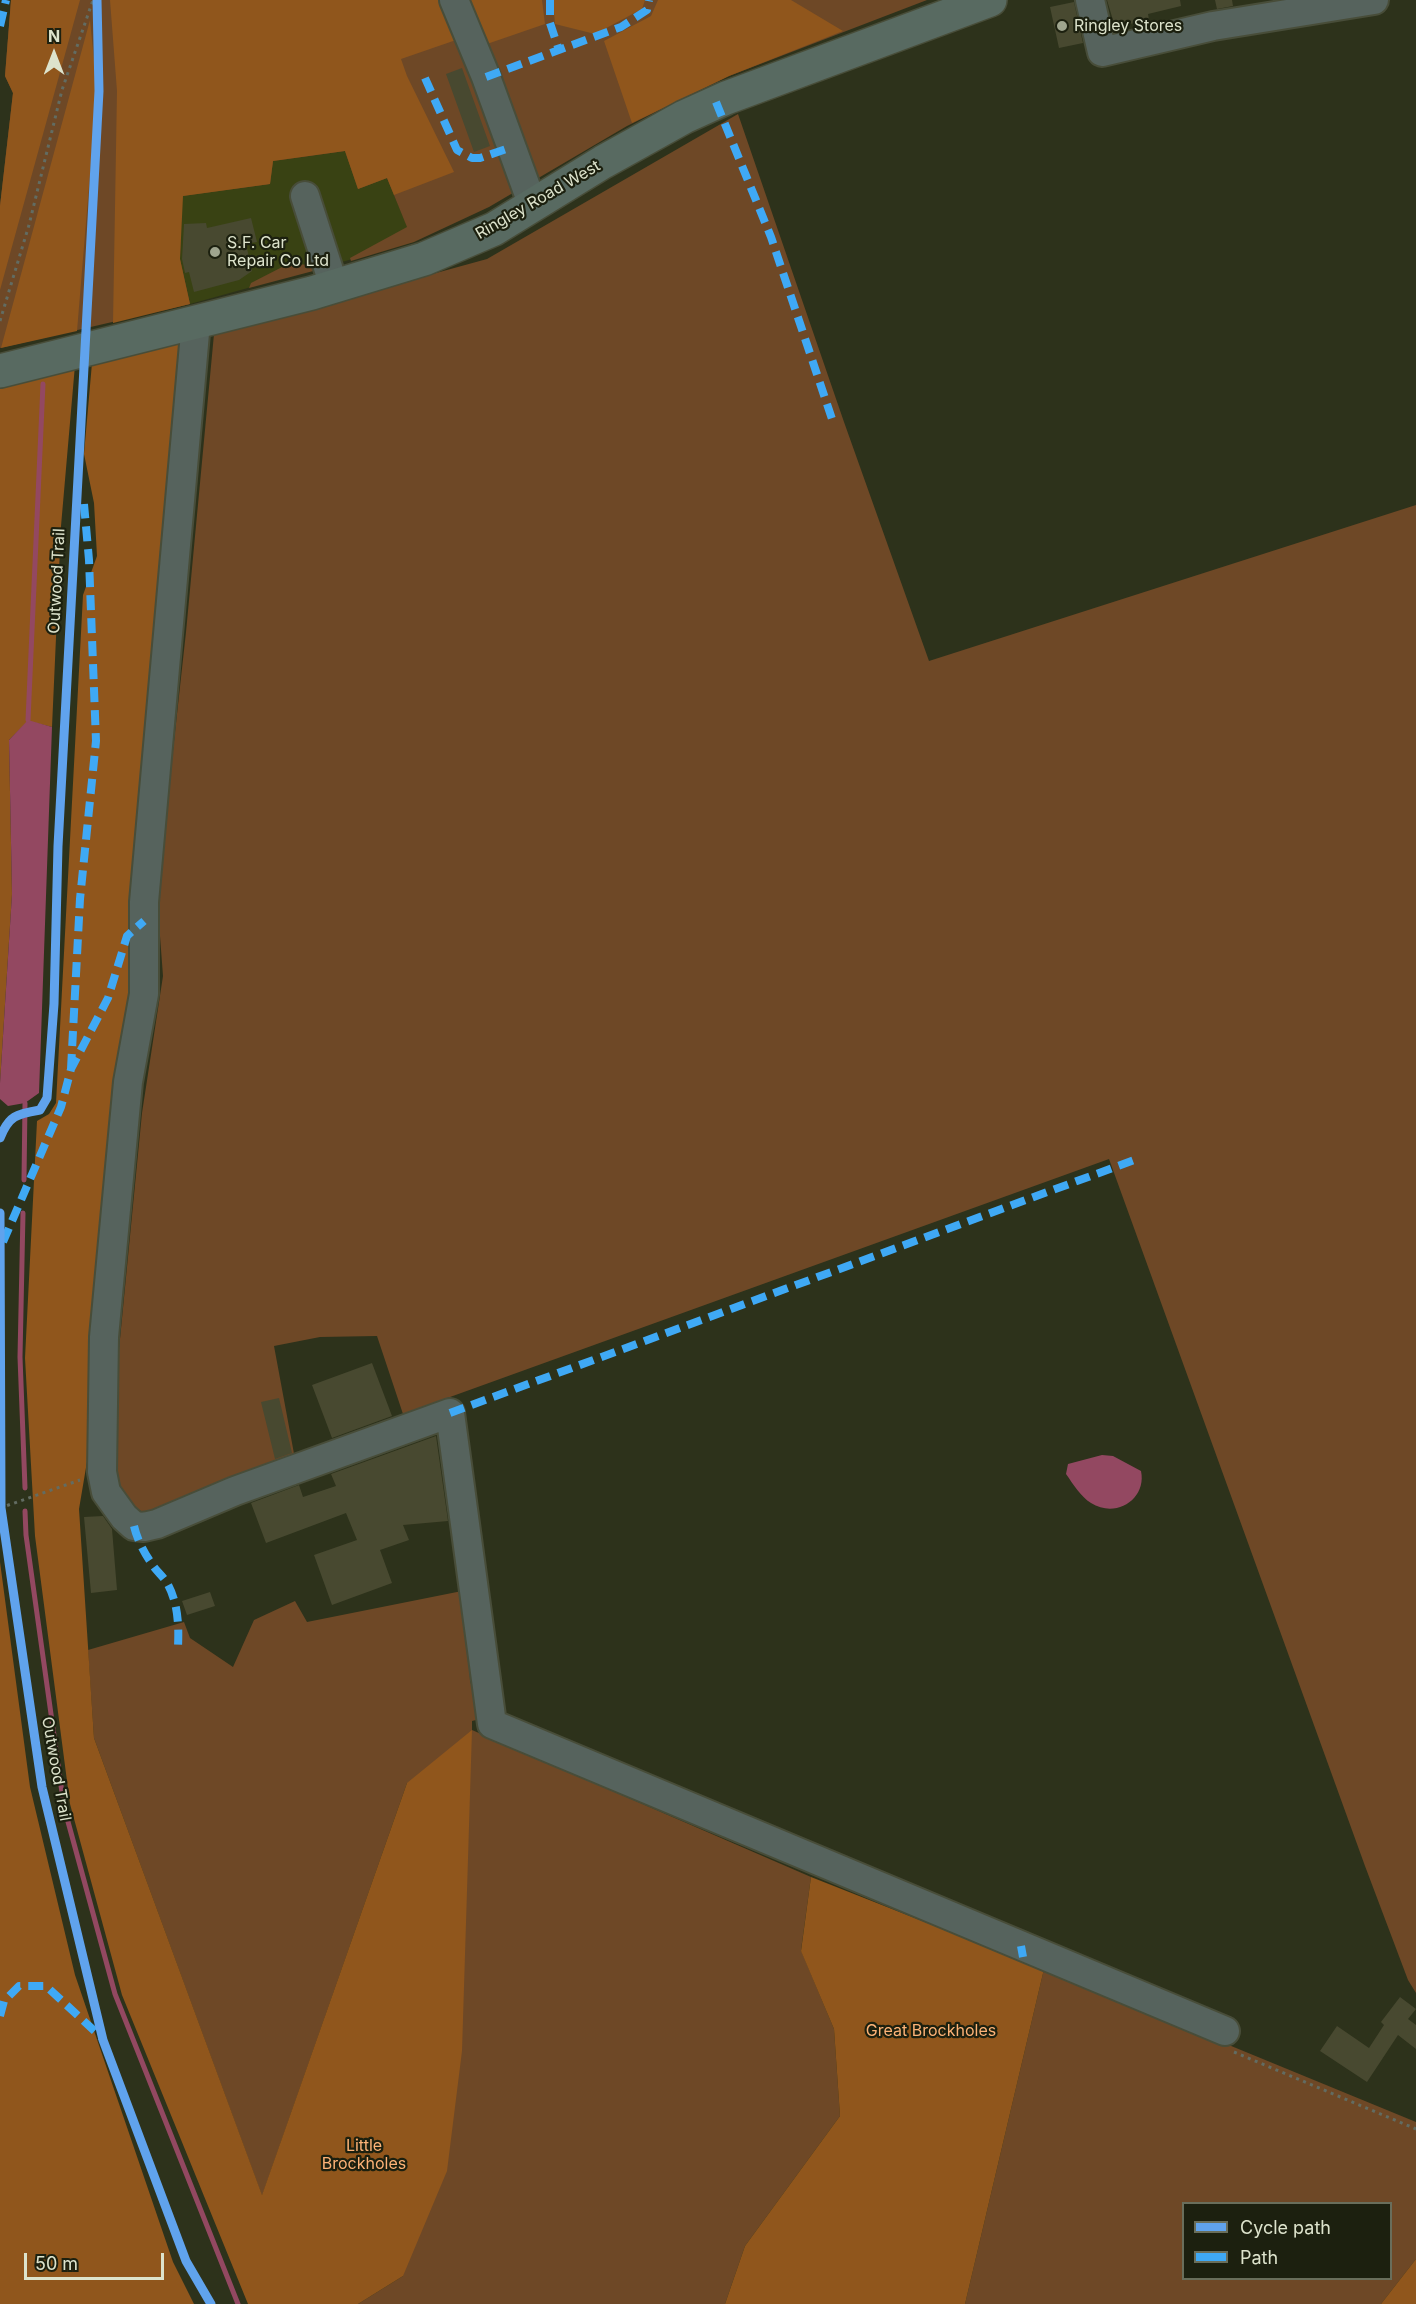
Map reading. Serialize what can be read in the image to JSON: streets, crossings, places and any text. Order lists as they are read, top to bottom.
{
  "streets": {
    "main road": ["Ringley Road West"],
    "cycle path": ["Outwood Trail"]
  },
  "parks": ["Great Brockholes", "Little Brockholes"],
  "places": ["Ringley Stores", "S.F. Car Repair Co Ltd"],
  "legend": ["Cycle path", "Path"],
  "scale_bar": "50 m",
  "north": "top"
}
